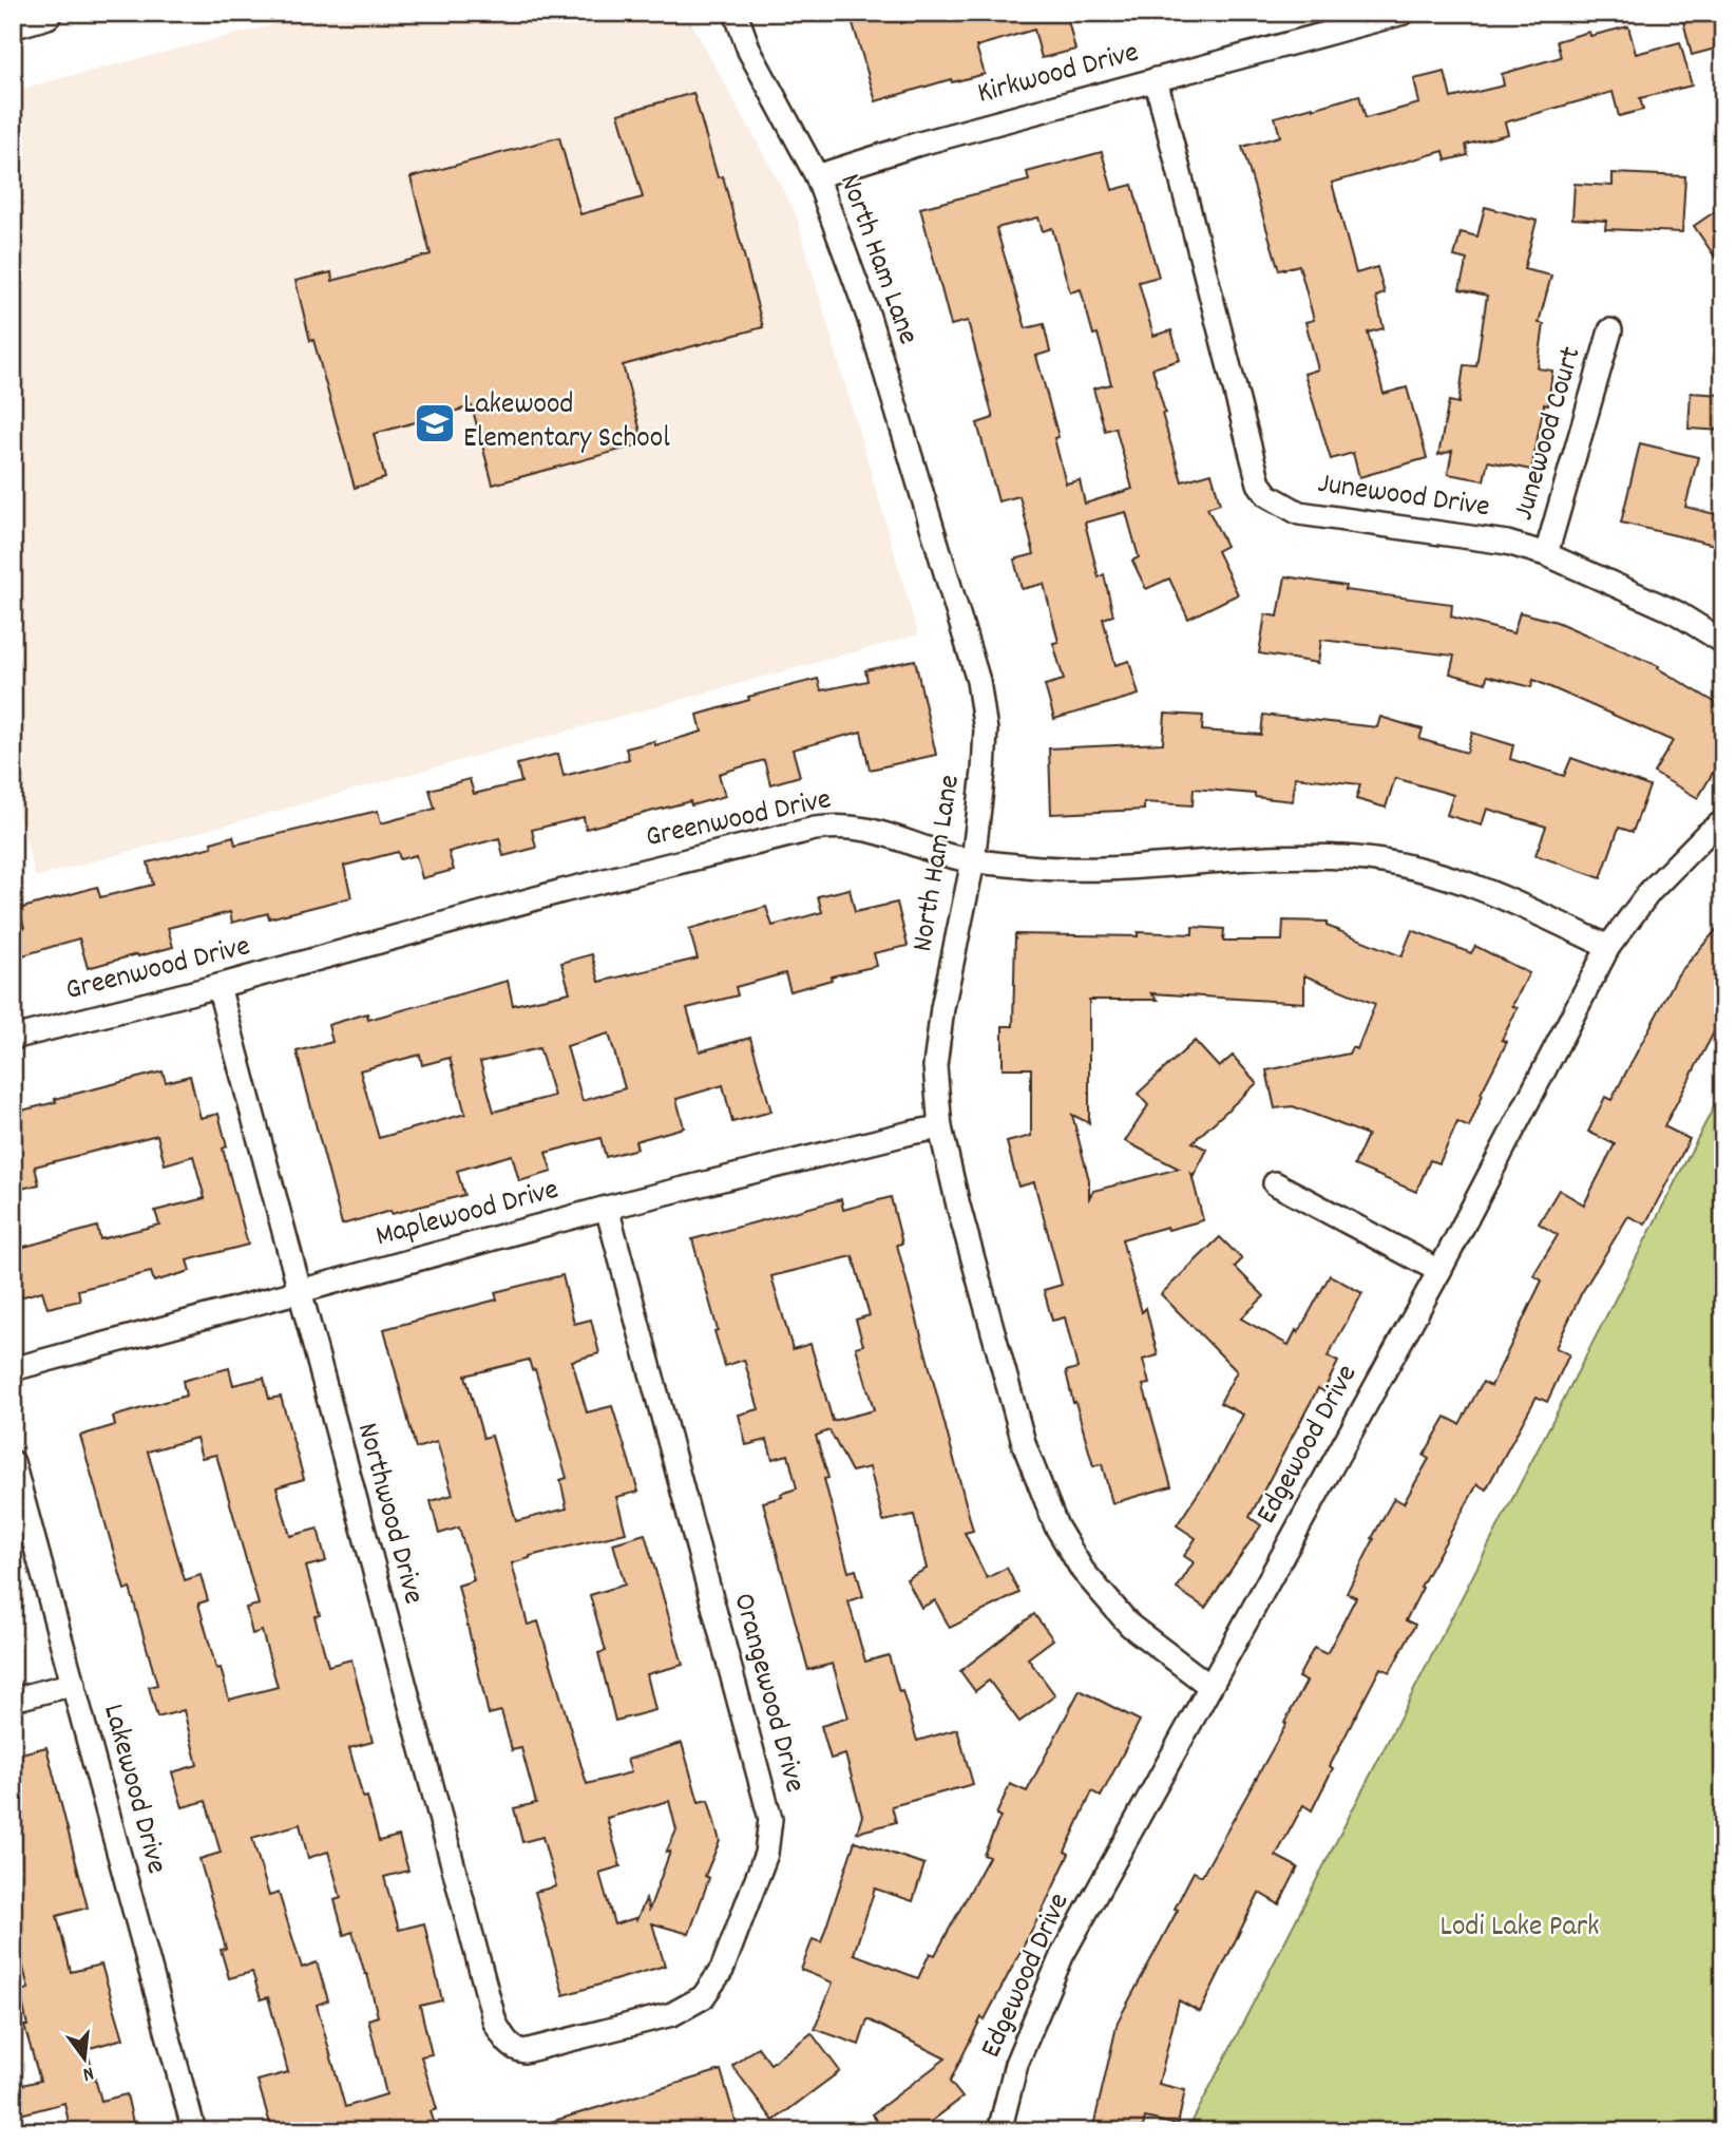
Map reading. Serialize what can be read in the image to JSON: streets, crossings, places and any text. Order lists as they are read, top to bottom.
{
  "streets": {
    "street": [
      "Kirkwood Drive",
      "North Ham Lane",
      "Junewood Court",
      "Junewood Drive",
      "Greenwood Drive",
      "Maplewood Drive",
      "Edgewood Drive",
      "Northwood Drive",
      "Orangewood Drive",
      "Lakewood Drive"
    ]
  },
  "crossings": [
    ["Kirkwood Drive", "North Ham Lane"],
    ["Kirkwood Drive", "Junewood Drive"],
    ["North Ham Lane", "Greenwood Drive"],
    ["North Ham Lane", "Maplewood Drive"],
    ["North Ham Lane", "Edgewood Drive"],
    ["Junewood Court", "Junewood Drive"],
    ["Greenwood Drive", "Edgewood Drive"],
    ["Greenwood Drive", "Northwood Drive"],
    ["Maplewood Drive", "Northwood Drive"],
    ["Maplewood Drive", "Orangewood Drive"],
    ["Northwood Drive", "Orangewood Drive"]
  ],
  "parks": ["Lodi Lake Park"],
  "places": {
    "school or university": ["Lakewood Elementary School"]
  },
  "north": "bottom"
}
